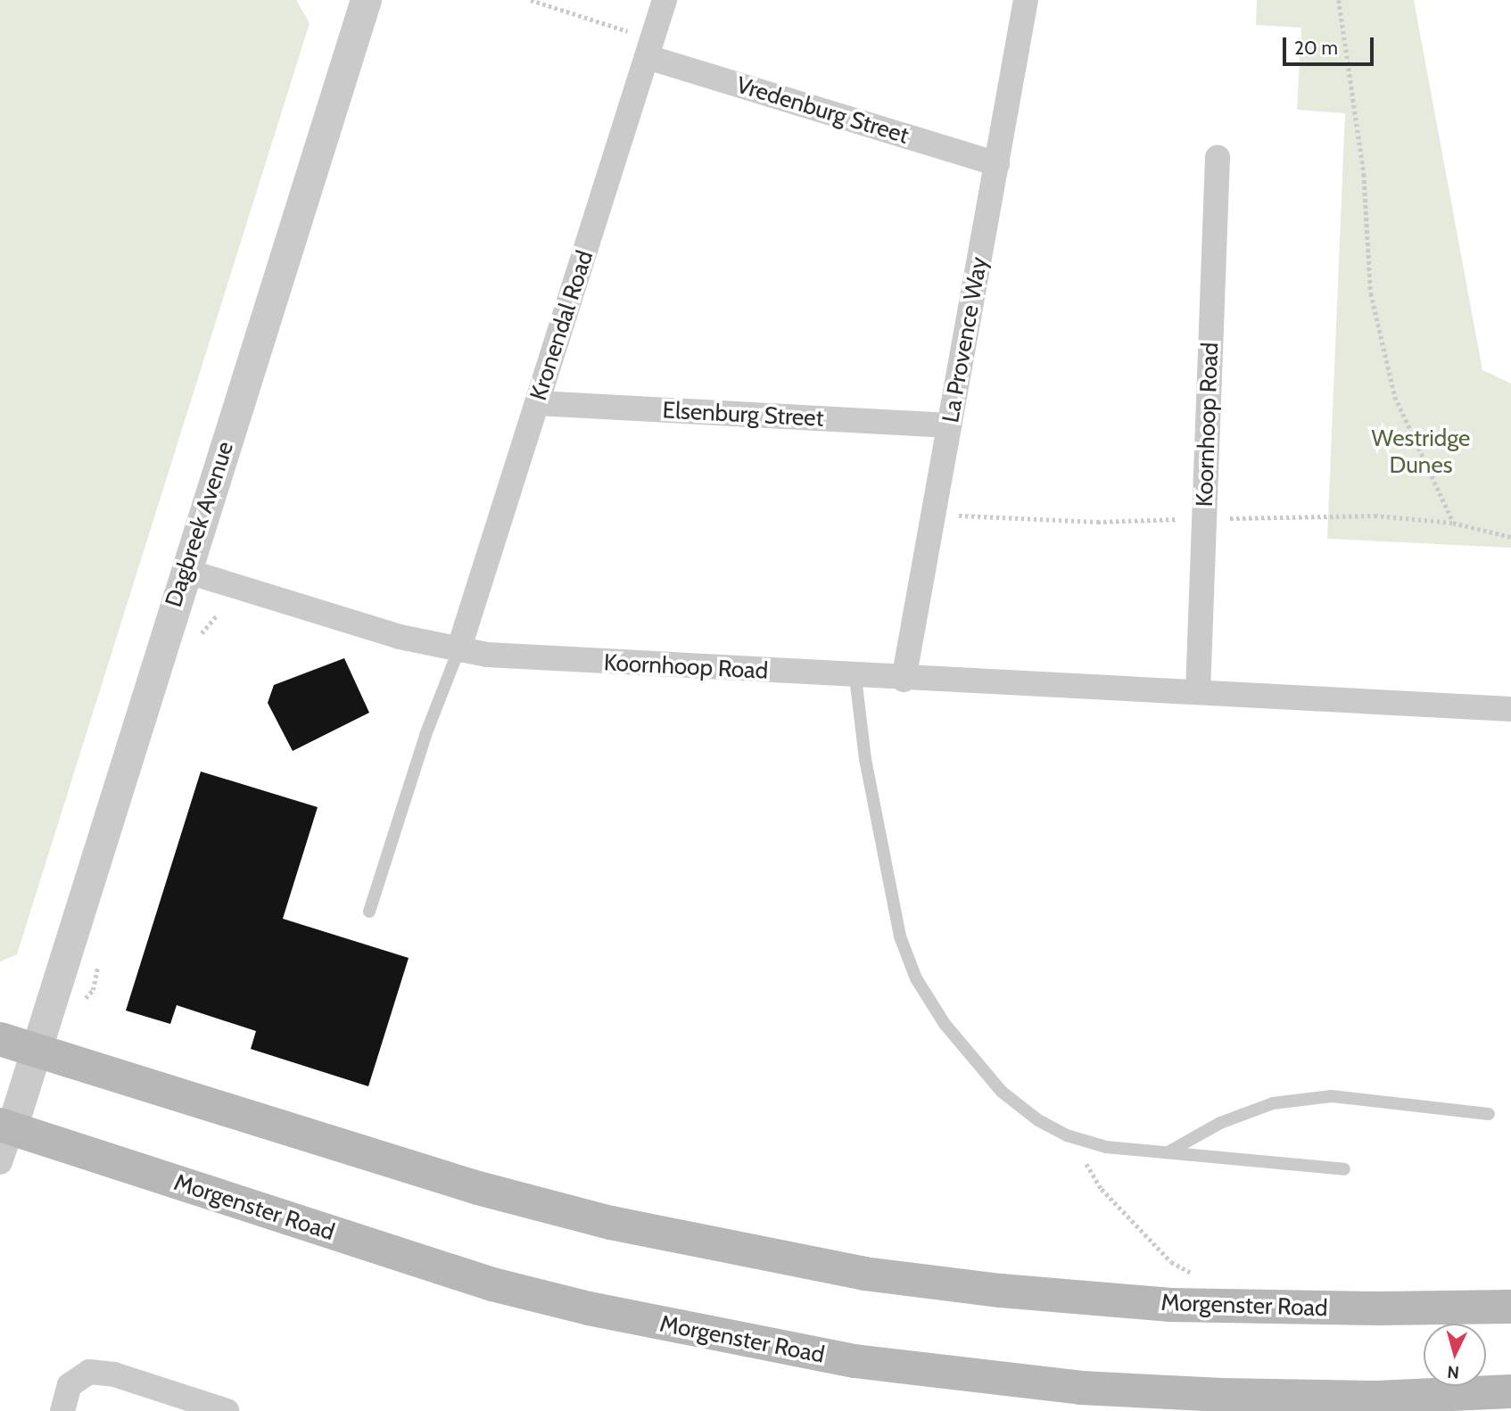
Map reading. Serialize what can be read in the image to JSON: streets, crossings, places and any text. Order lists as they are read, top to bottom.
{
  "streets": {
    "main road": ["Morgenster Road"],
    "street": [
      "Vredenburg Street",
      "Kronendal Road",
      "La Provence Way",
      "Elsenburg Street",
      "Koornhoop Road",
      "Dagbreek Avenue"
    ]
  },
  "crossings": [
    ["Vredenburg Street", "Kronendal Road"],
    ["Vredenburg Street", "La Provence Way"],
    ["Kronendal Road", "Elsenburg Street"],
    ["Kronendal Road", "Koornhoop Road"],
    ["La Provence Way", "Elsenburg Street"],
    ["La Provence Way", "Koornhoop Road"],
    ["Koornhoop Road", "Dagbreek Avenue"],
    ["Dagbreek Avenue", "Morgenster Road"]
  ],
  "parks": ["Westridge Dunes"],
  "scale_bar": "20 m",
  "north": "bottom"
}
